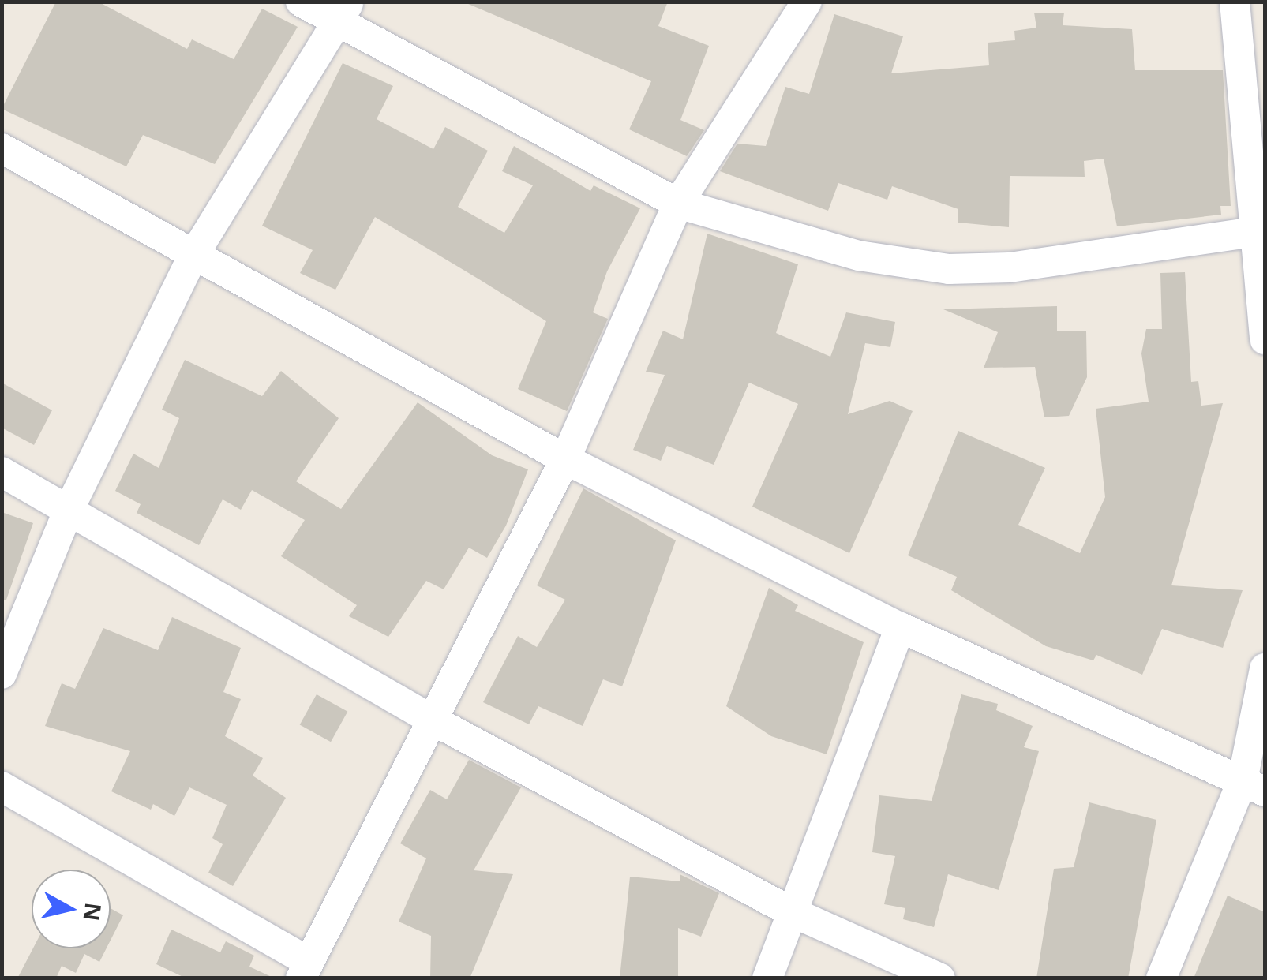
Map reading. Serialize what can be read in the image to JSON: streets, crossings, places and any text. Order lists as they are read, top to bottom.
{
  "north": "right"
}
